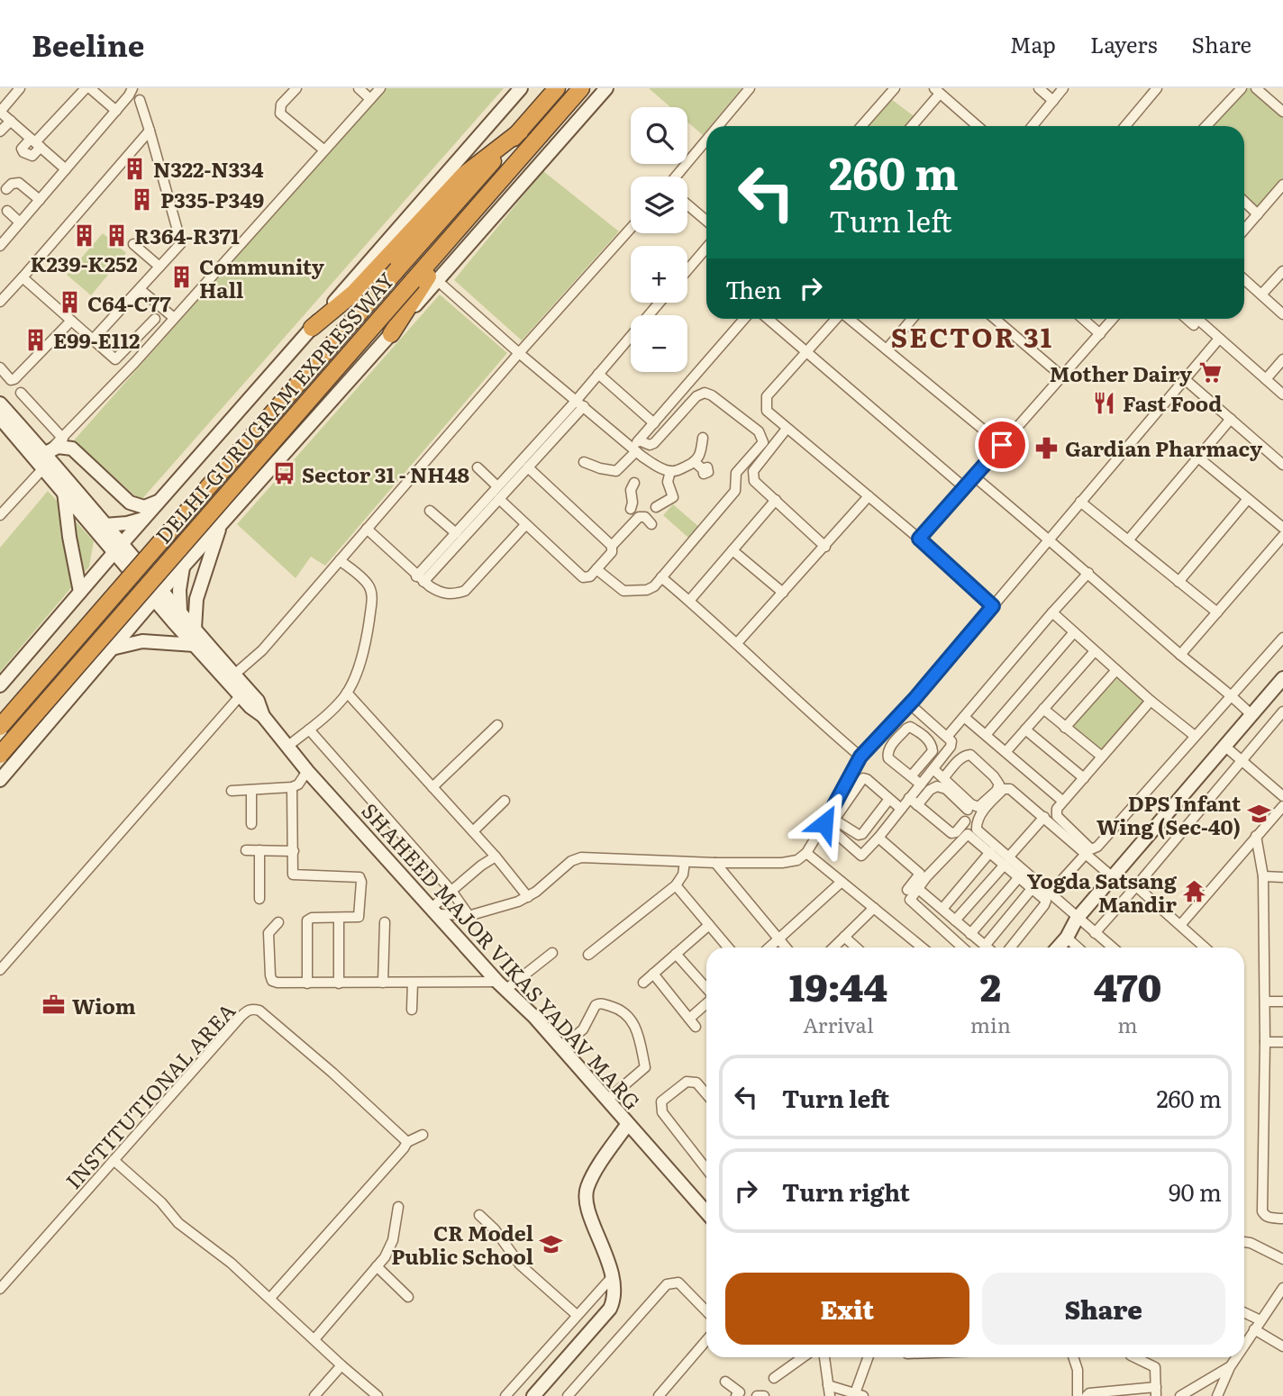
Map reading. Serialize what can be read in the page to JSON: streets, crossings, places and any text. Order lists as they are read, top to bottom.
{
  "streets": {
    "highway": ["DELHI-GURUGRAM EXPRESSWAY"],
    "main road": ["SHAHEED MAJOR VIKAS YADAV MARG"],
    "street": ["INSTITUTIONAL AREA"]
  },
  "districts": ["SECTOR 31"],
  "places": {
    "building": [
      "N322-N334",
      "P335-P349",
      "R364-R371",
      "K239-K252",
      "Community Hall",
      "C64-C77",
      "E99-E112"
    ],
    "supermarket": ["Mother Dairy"],
    "restaurant": ["Fast Food"],
    "pharmacy": ["Gardian Pharmacy"],
    "bus stop": ["Sector 31 - NH48"],
    "school or university": ["DPS Infant Wing (Sec-40)", "CR Model Public School"],
    "temple": ["Yogda Satsang Mandir"],
    "office": ["Wiom"]
  },
  "page": {
    "header": "Beeline",
    "nav": ["Map", "Layers", "Share"],
    "map_buttons": ["+", "−"],
    "turn": ["260 m", "Turn left"],
    "then": "Then",
    "eta": [
      "19:44",
      "Arrival",
      "2",
      "min",
      "470",
      "m"
    ],
    "list": [
      {
        "name": "Turn left",
        "value": "260 m"
      },
      {
        "name": "Turn right",
        "value": "90 m"
      }
    ],
    "buttons": ["Exit", "Share"]
  }
}
